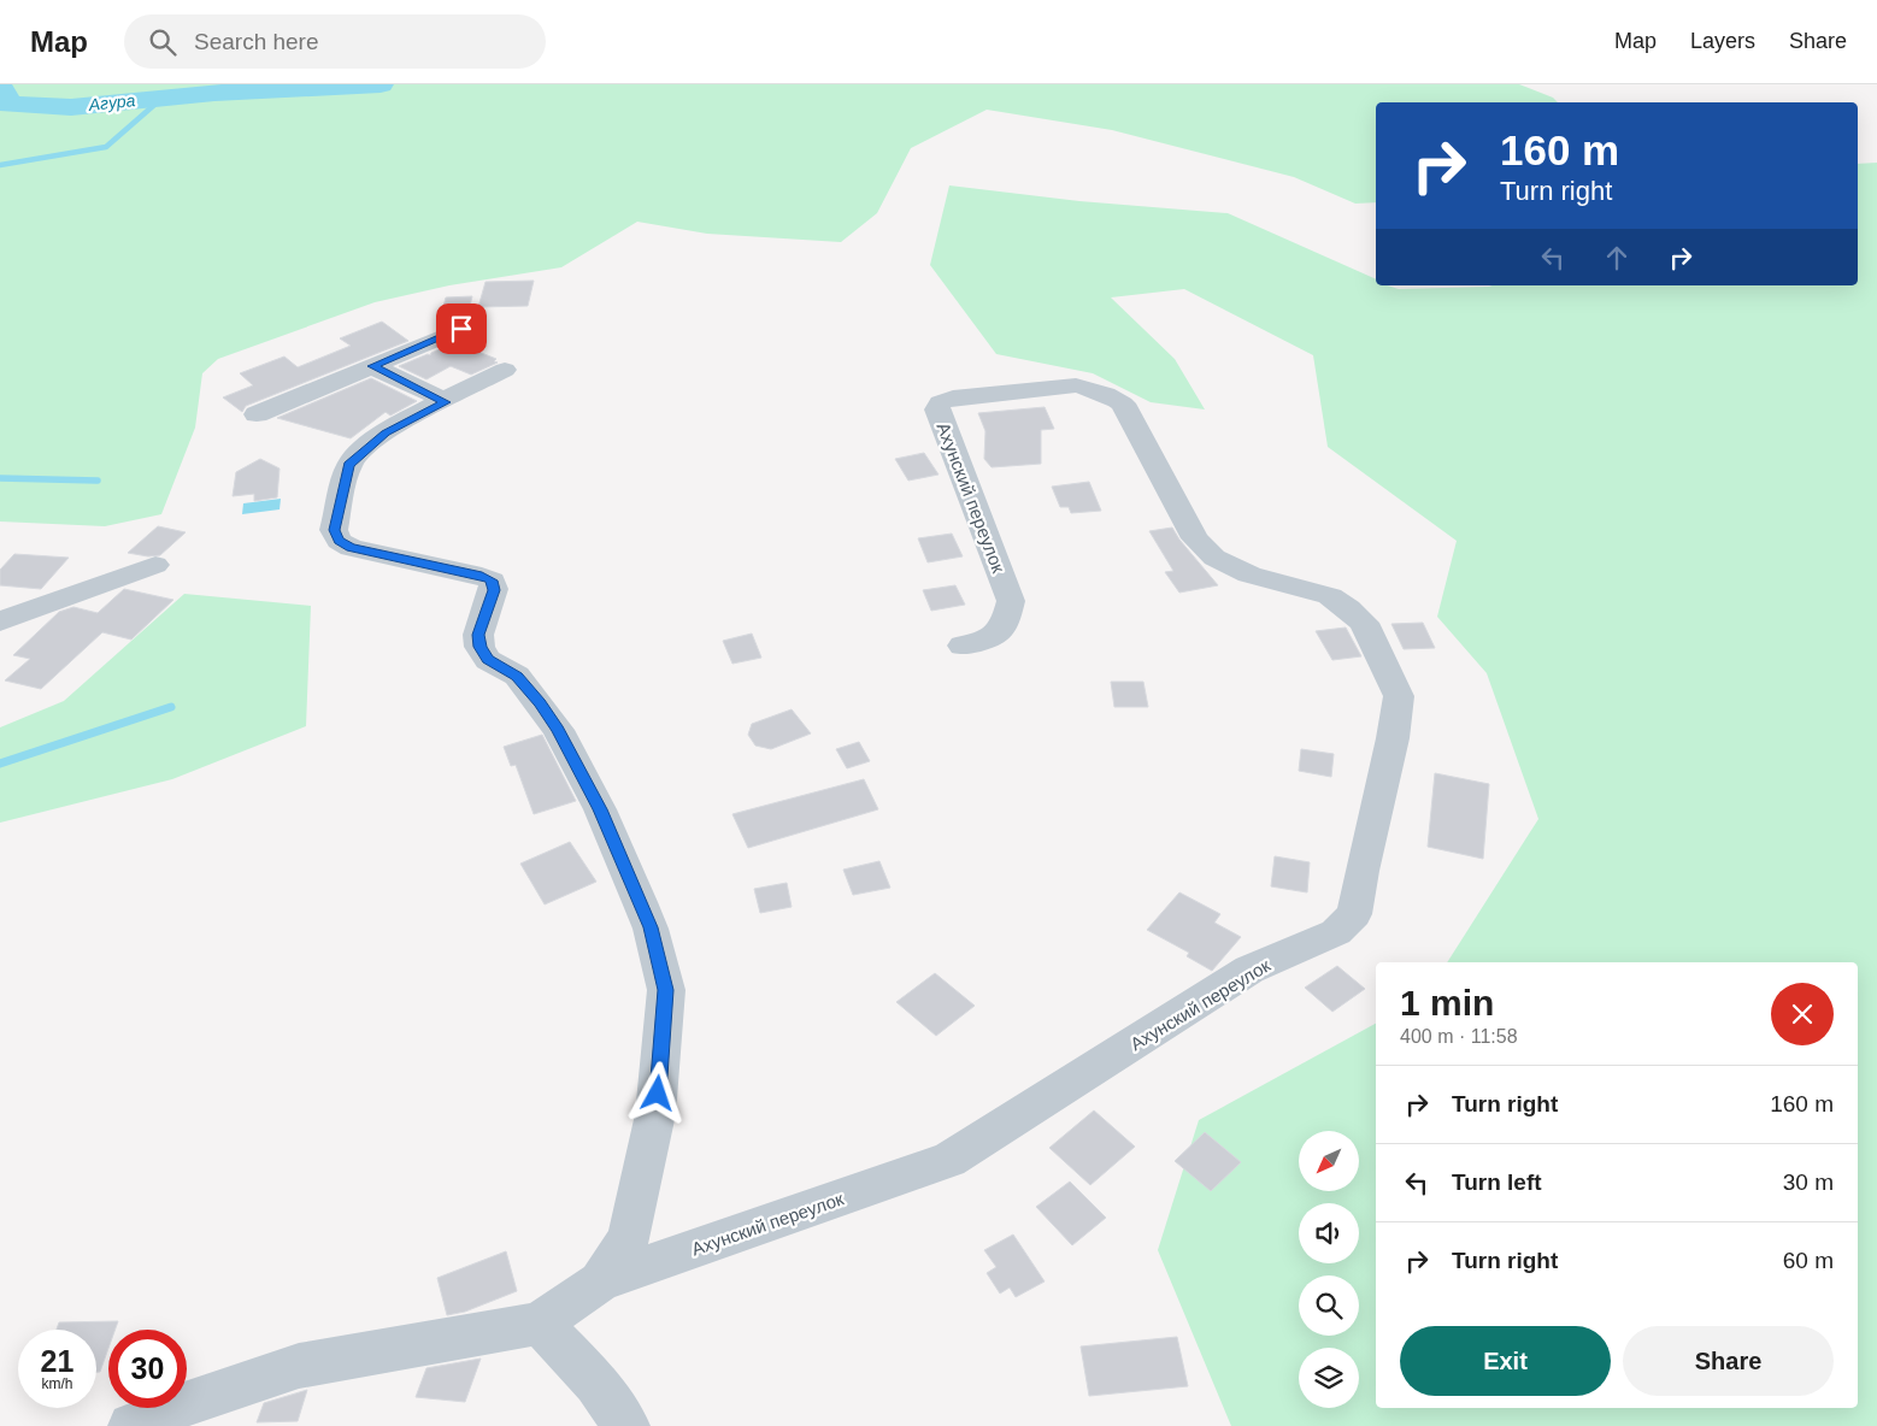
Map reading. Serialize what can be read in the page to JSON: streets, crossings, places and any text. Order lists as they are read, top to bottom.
{
  "streets": {
    "street": ["Ахунский переулок"]
  },
  "water": ["Агура"],
  "north": "bottom left",
  "page": {
    "header": "Map",
    "search": "Search here",
    "nav": ["Map", "Layers", "Share"],
    "turn": ["160 m", "Turn right"],
    "heading": ["1 min", "400 m · 11:58"],
    "list": [
      {
        "name": "Turn right",
        "value": "160 m"
      },
      {
        "name": "Turn left",
        "value": "30 m"
      },
      {
        "name": "Turn right",
        "value": "60 m"
      }
    ],
    "buttons": ["Exit", "Share"],
    "speed": "21 km/h",
    "limit": "30"
  }
}
